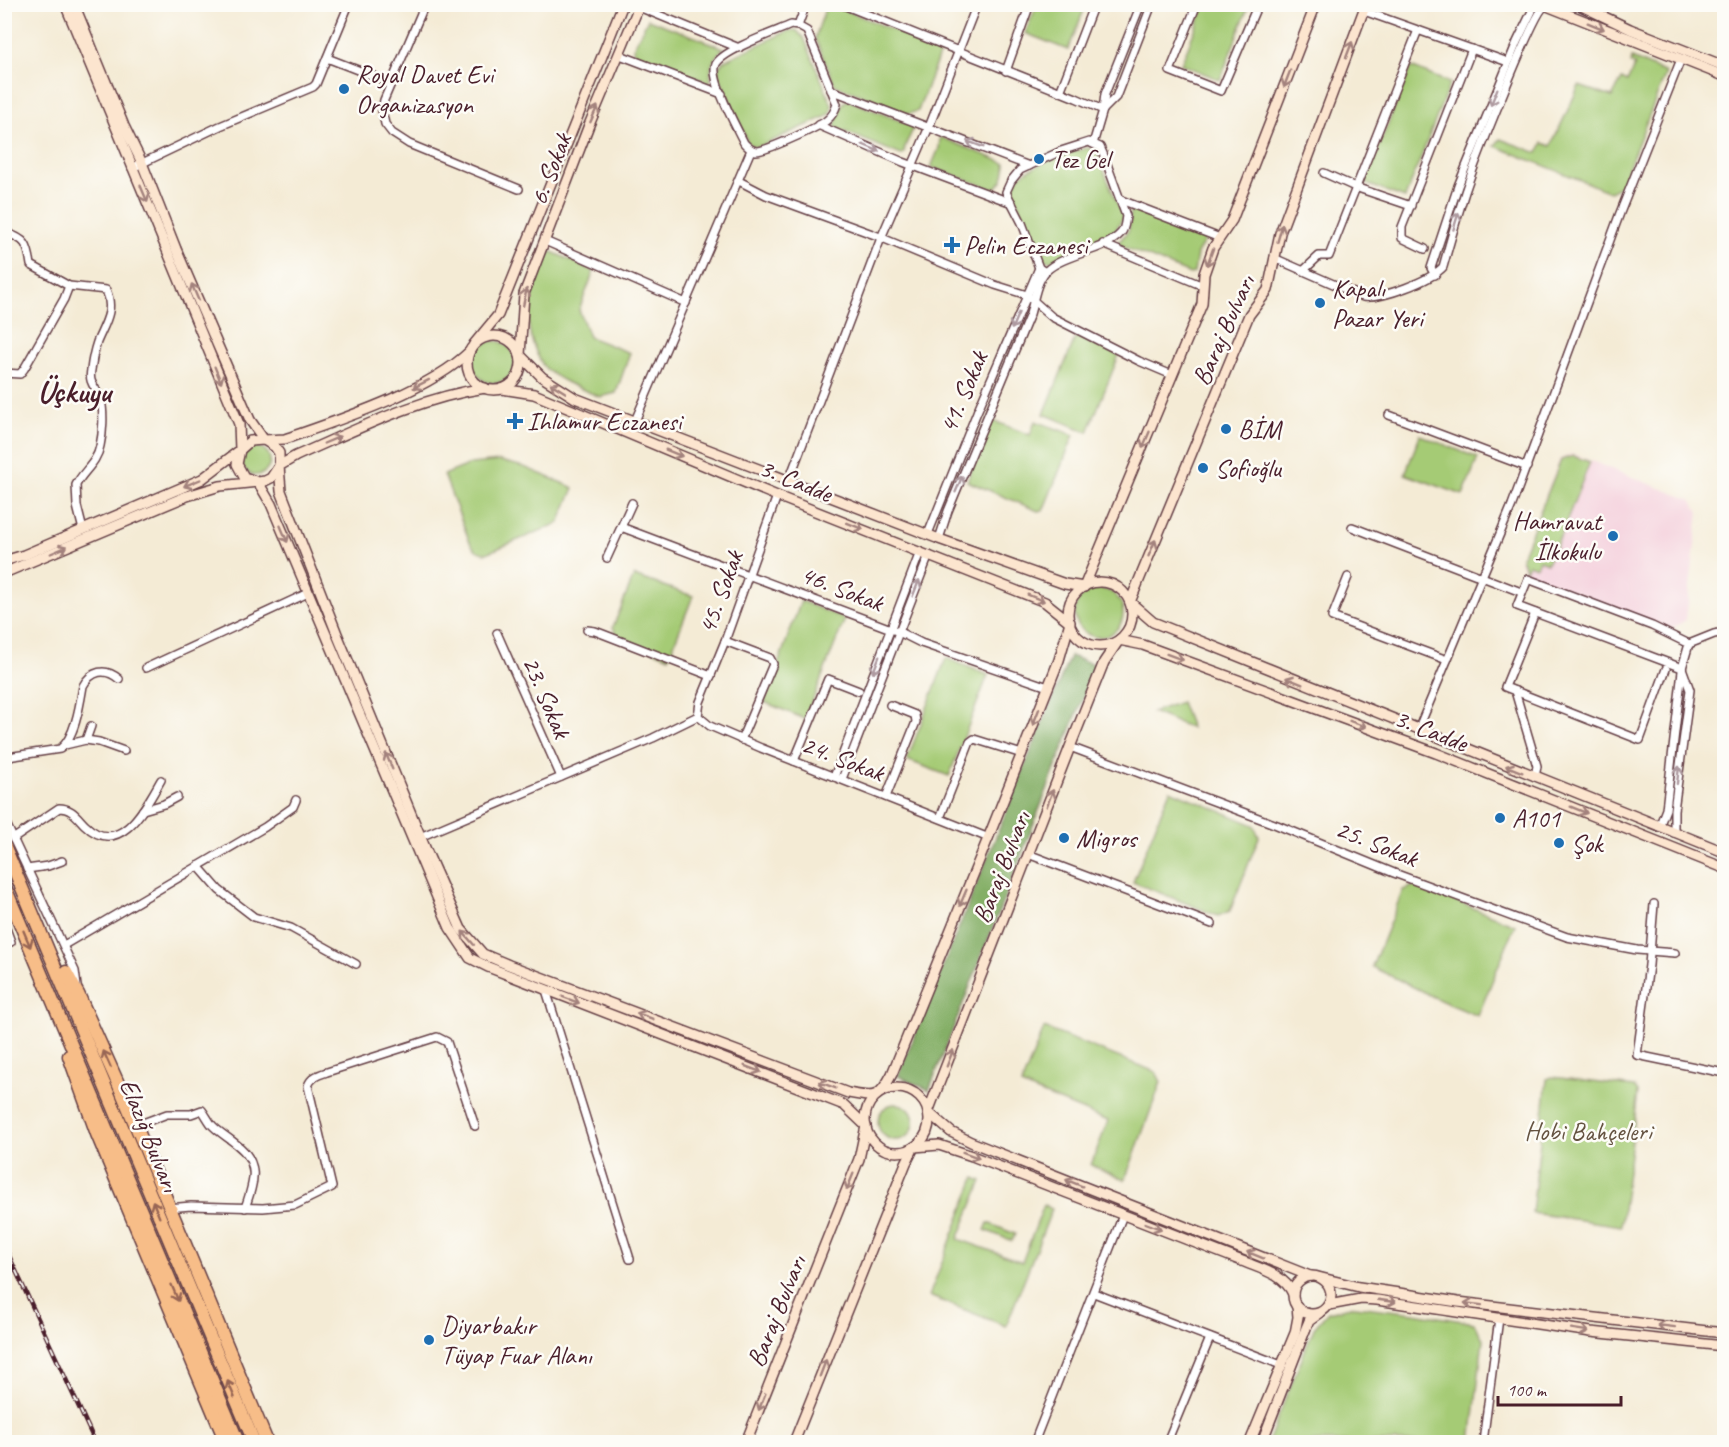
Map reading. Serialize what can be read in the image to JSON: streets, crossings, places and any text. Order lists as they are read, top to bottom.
{
  "streets": {
    "highway": ["Elazığ Bulvarı"],
    "main road": ["6. Sokak", "Baraj Bulvarı", "3. Cadde"],
    "street": [
      "41. Sokak",
      "46. Sokak",
      "45. Sokak",
      "23. Sokak",
      "24. Sokak",
      "25. Sokak"
    ]
  },
  "crossings": [
    ["6. Sokak", "3. Cadde"],
    ["Baraj Bulvarı", "3. Cadde"],
    ["Baraj Bulvarı", "46. Sokak"],
    ["Baraj Bulvarı", "24. Sokak"],
    ["Baraj Bulvarı", "25. Sokak"],
    ["41. Sokak", "3. Cadde"],
    ["3. Cadde", "45. Sokak"],
    ["46. Sokak", "45. Sokak"],
    ["45. Sokak", "24. Sokak"]
  ],
  "districts": ["Üçkuyu"],
  "parks": ["Hobi Bahçeleri"],
  "places": {
    "other": [
      "Royal Davet Evi Organizasyon",
      "Tez Gel",
      "Kapalı Pazar Yeri",
      "BİM",
      "Sofioğlu",
      "Hamravat İlkokulu",
      "A101",
      "Migros",
      "Şok",
      "Diyarbakır Tüyap Fuar Alanı"
    ],
    "health": ["Pelin Eczanesi", "Ihlamur Eczanesi"]
  },
  "scale_bar": "100 m"
}
